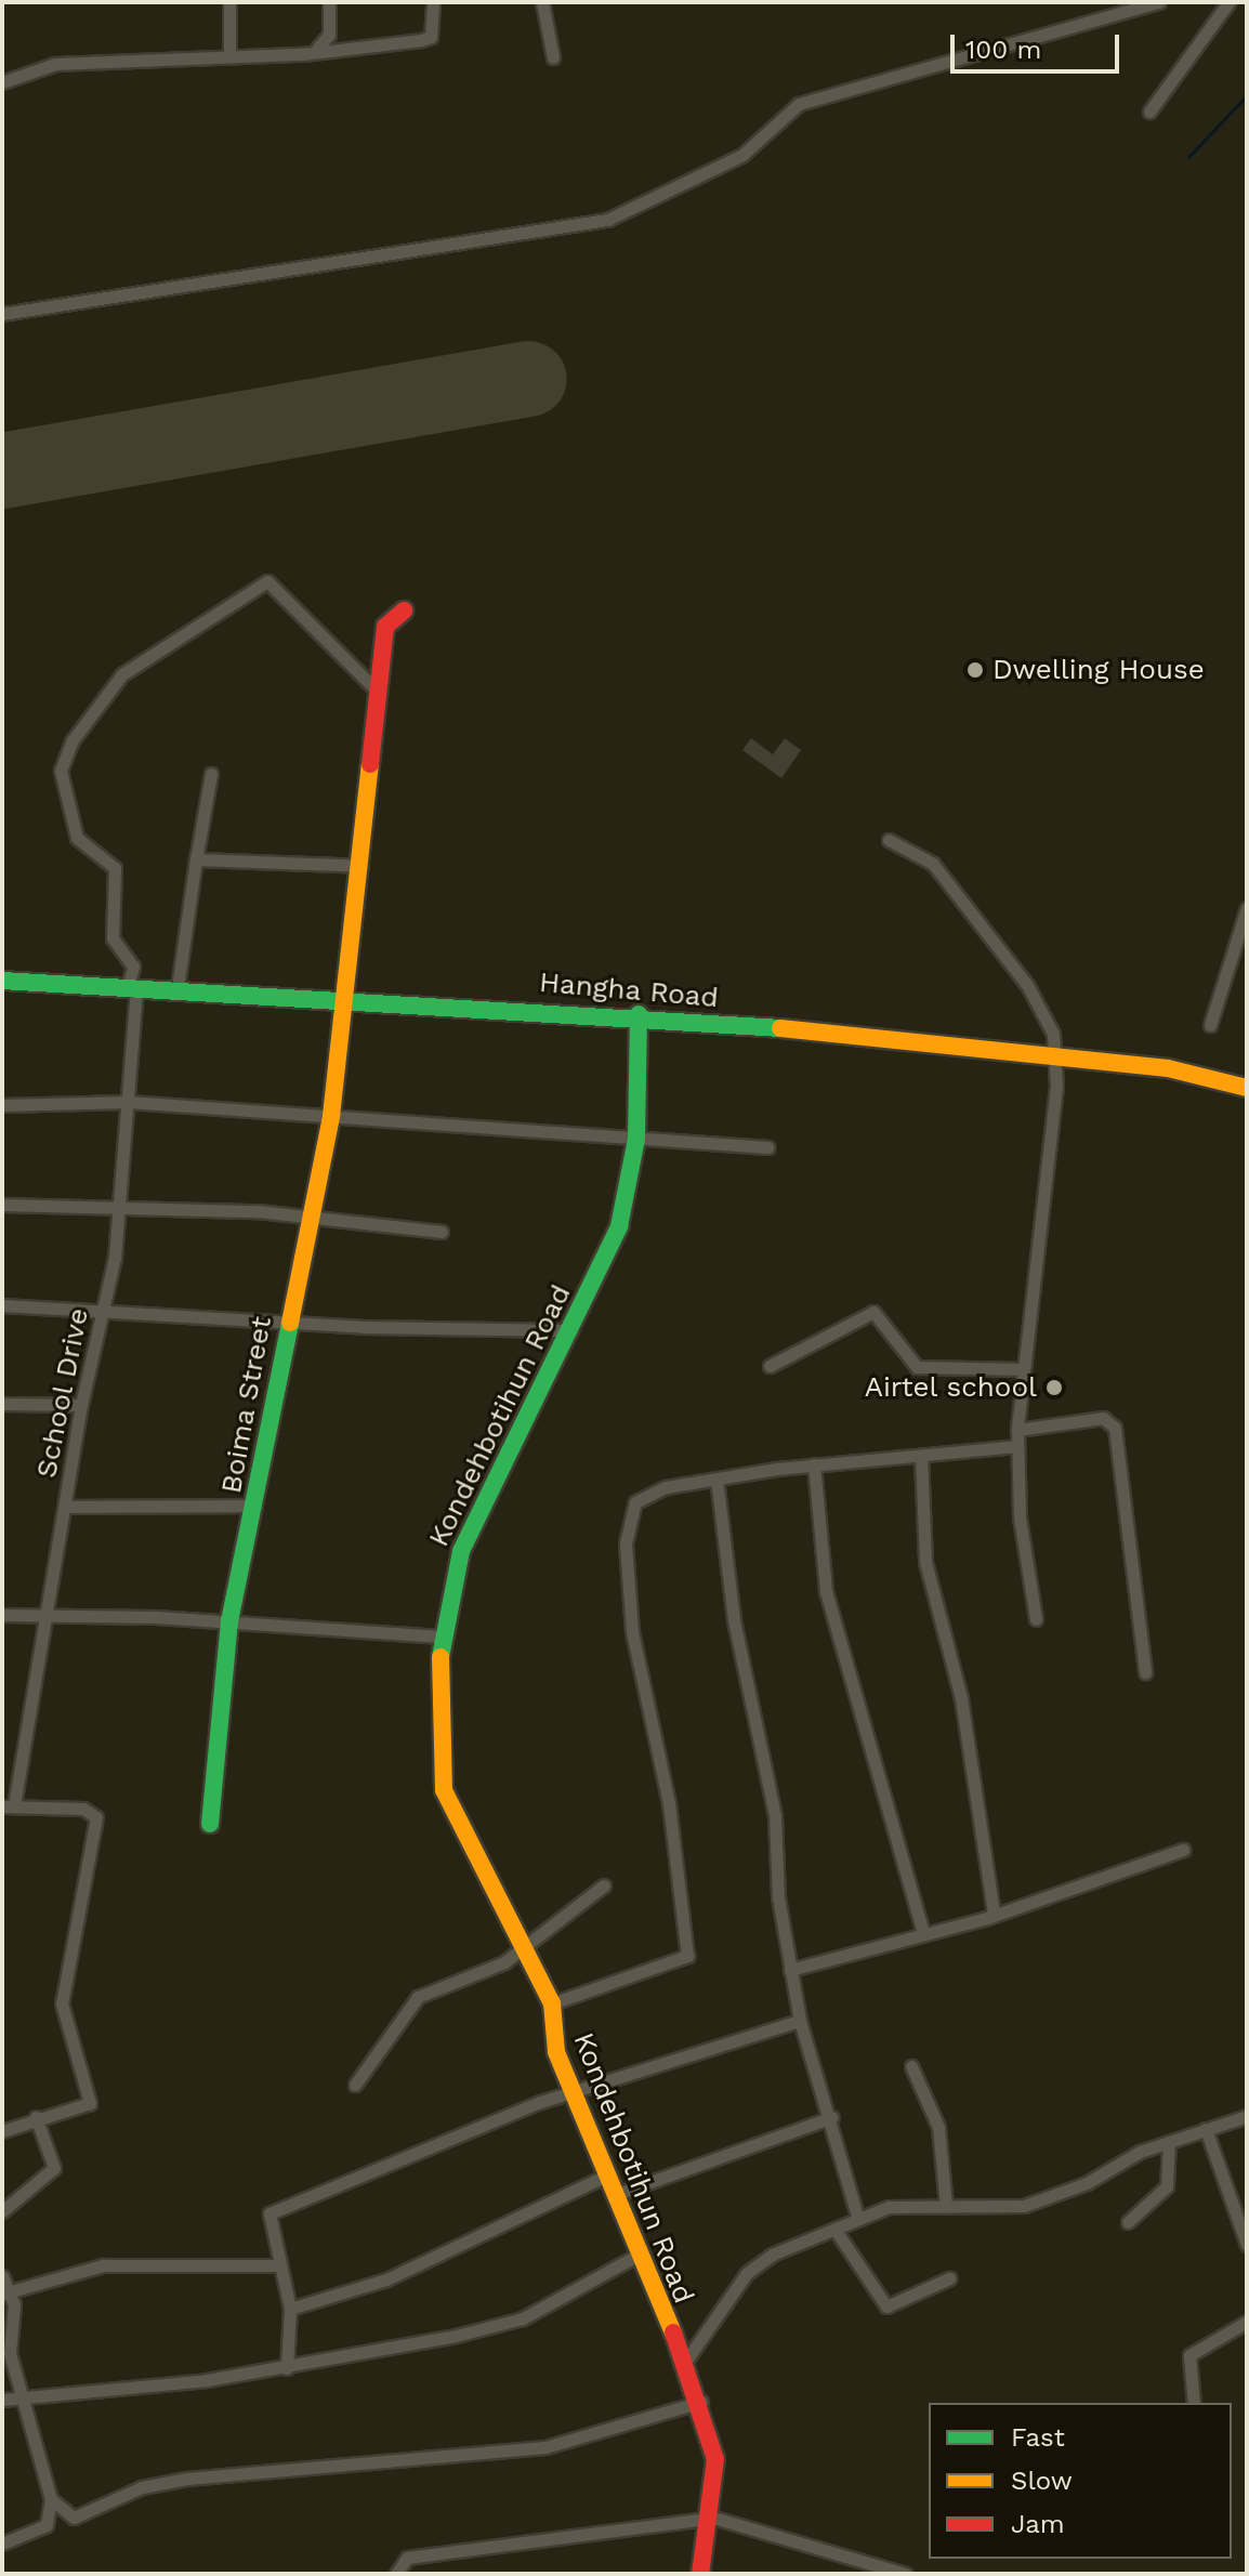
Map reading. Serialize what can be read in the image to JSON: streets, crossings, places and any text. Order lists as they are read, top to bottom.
{
  "streets": {
    "main road": ["Hangha Road", "Boima Street", "Kondehbotihun Road"],
    "street": ["School Drive"]
  },
  "crossings": [
    ["Hangha Road", "School Drive"],
    ["Hangha Road", "Boima Street"],
    ["Hangha Road", "Kondehbotihun Road"],
    ["School Drive", "Boima Street"]
  ],
  "places": ["Dwelling House", "Airtel school"],
  "legend": ["Fast", "Slow", "Jam"],
  "scale_bar": "100 m"
}
